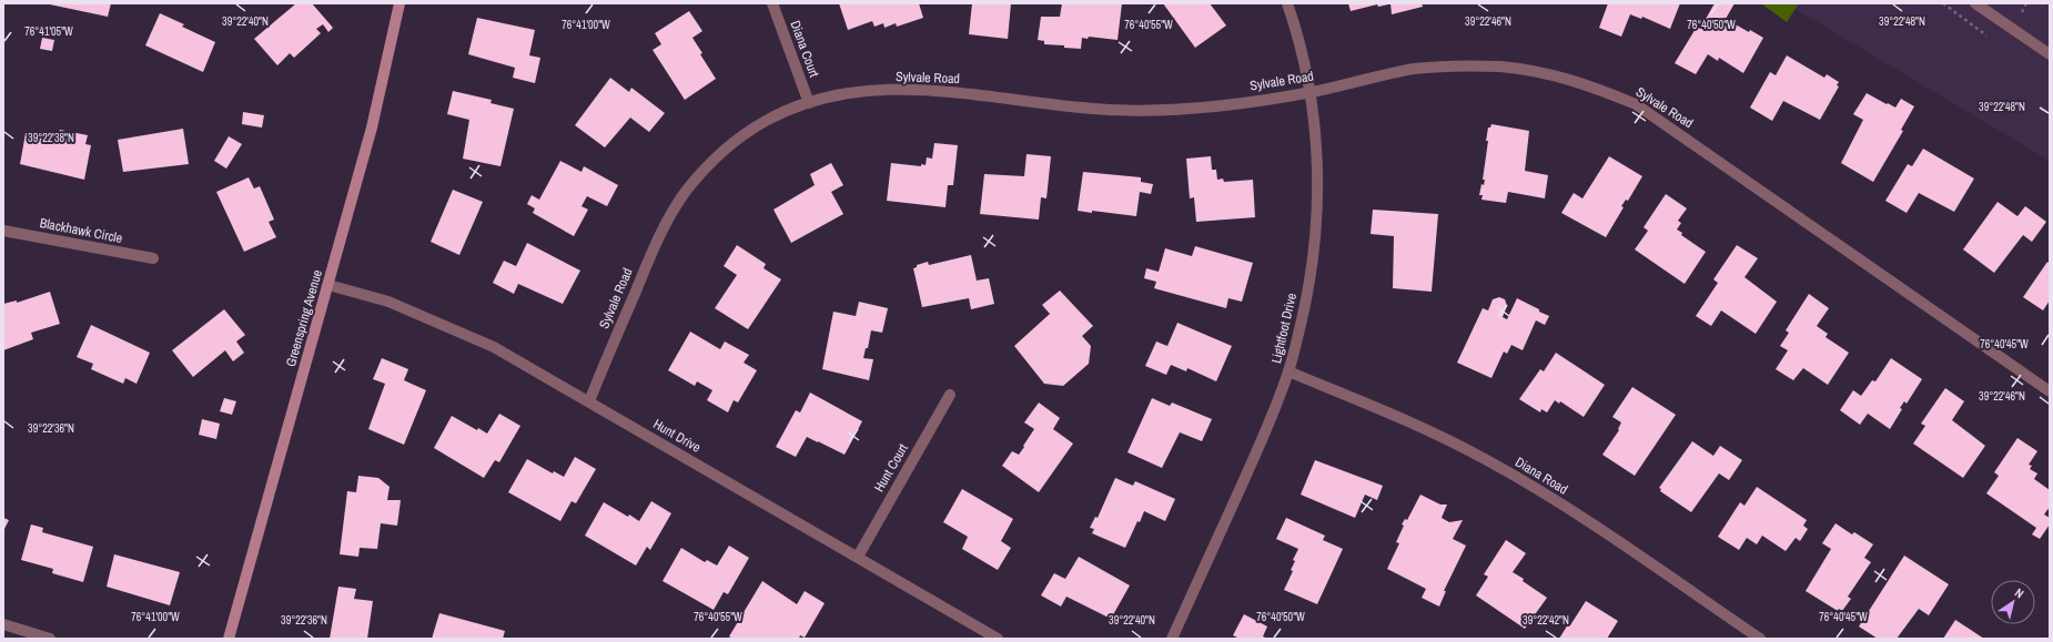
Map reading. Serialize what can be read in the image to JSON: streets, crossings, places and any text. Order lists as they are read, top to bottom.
{
  "streets": {
    "main road": ["Greenspring Avenue"],
    "street": [
      "Diana Court",
      "Sylvale Road",
      "Blackhawk Circle",
      "Lightfoot Drive",
      "Hunt Drive",
      "Hunt Court",
      "Diana Road"
    ]
  },
  "crossings": [
    ["Diana Court", "Sylvale Road"],
    ["Sylvale Road", "Lightfoot Drive"],
    ["Sylvale Road", "Hunt Drive"],
    ["Greenspring Avenue", "Hunt Drive"],
    ["Lightfoot Drive", "Diana Road"],
    ["Hunt Drive", "Hunt Court"]
  ],
  "north": "top right",
  "coordinates": [
    "39°22'40\"N",
    "39°22'48\"N",
    "39°22'46\"N",
    "76°41'00\"W",
    "76°40'55\"W",
    "76°40'50\"W",
    "76°41'05\"W",
    "39°22'38\"N",
    "76°40'45\"W",
    "39°22'36\"N",
    "39°22'42\"N"
  ]
}
